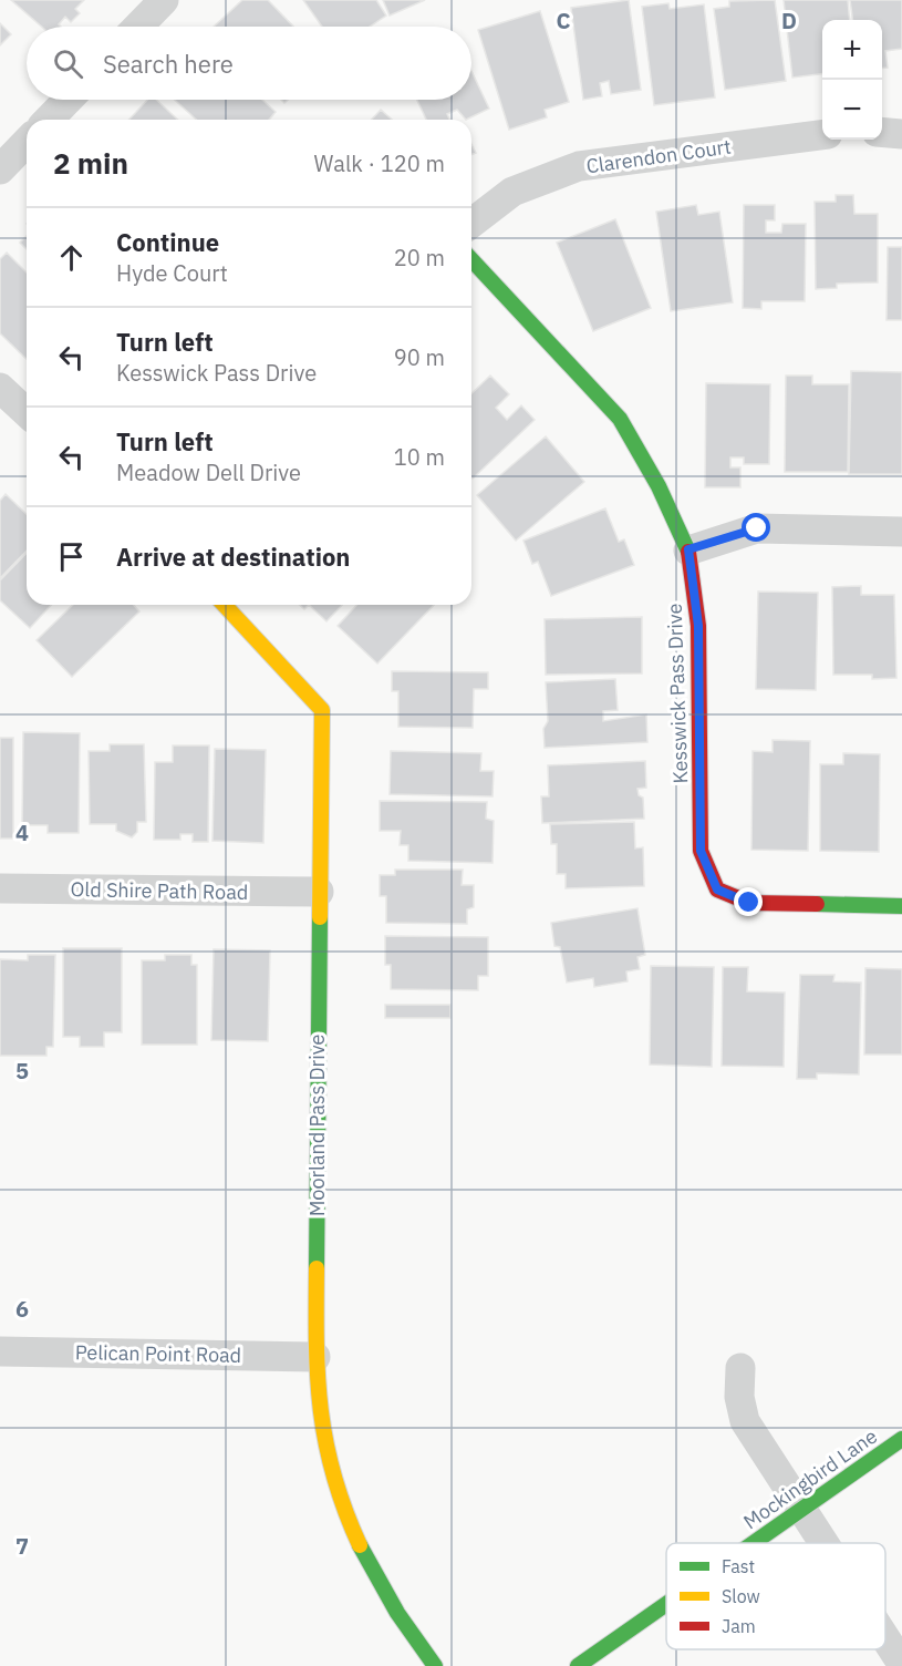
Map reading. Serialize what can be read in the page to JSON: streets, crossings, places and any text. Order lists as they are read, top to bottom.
{
  "streets": {
    "street": [
      "Clarendon Court",
      "Kesswick Pass Drive",
      "Old Shire Path Road",
      "Moorland Pass Drive",
      "Pelican Point Road",
      "Mockingbird Lane"
    ]
  },
  "crossings": [
    ["Old Shire Path Road", "Moorland Pass Drive"],
    ["Moorland Pass Drive", "Pelican Point Road"]
  ],
  "legend": ["Fast", "Slow", "Jam"],
  "page": {
    "map_buttons": ["+", "−"],
    "search": "Search here",
    "heading": ["2 min", "Walk · 120 m"],
    "list": [
      ["Continue", "Hyde Court", "20 m"],
      ["Turn left", "Kesswick Pass Drive", "90 m"],
      ["Turn left", "Meadow Dell Drive", "10 m"],
      "Arrive at destination"
    ]
  },
  "grid": {
    "columns": ["C", "D"],
    "rows": [
      "4",
      "5",
      "6",
      "7"
    ]
  }
}
